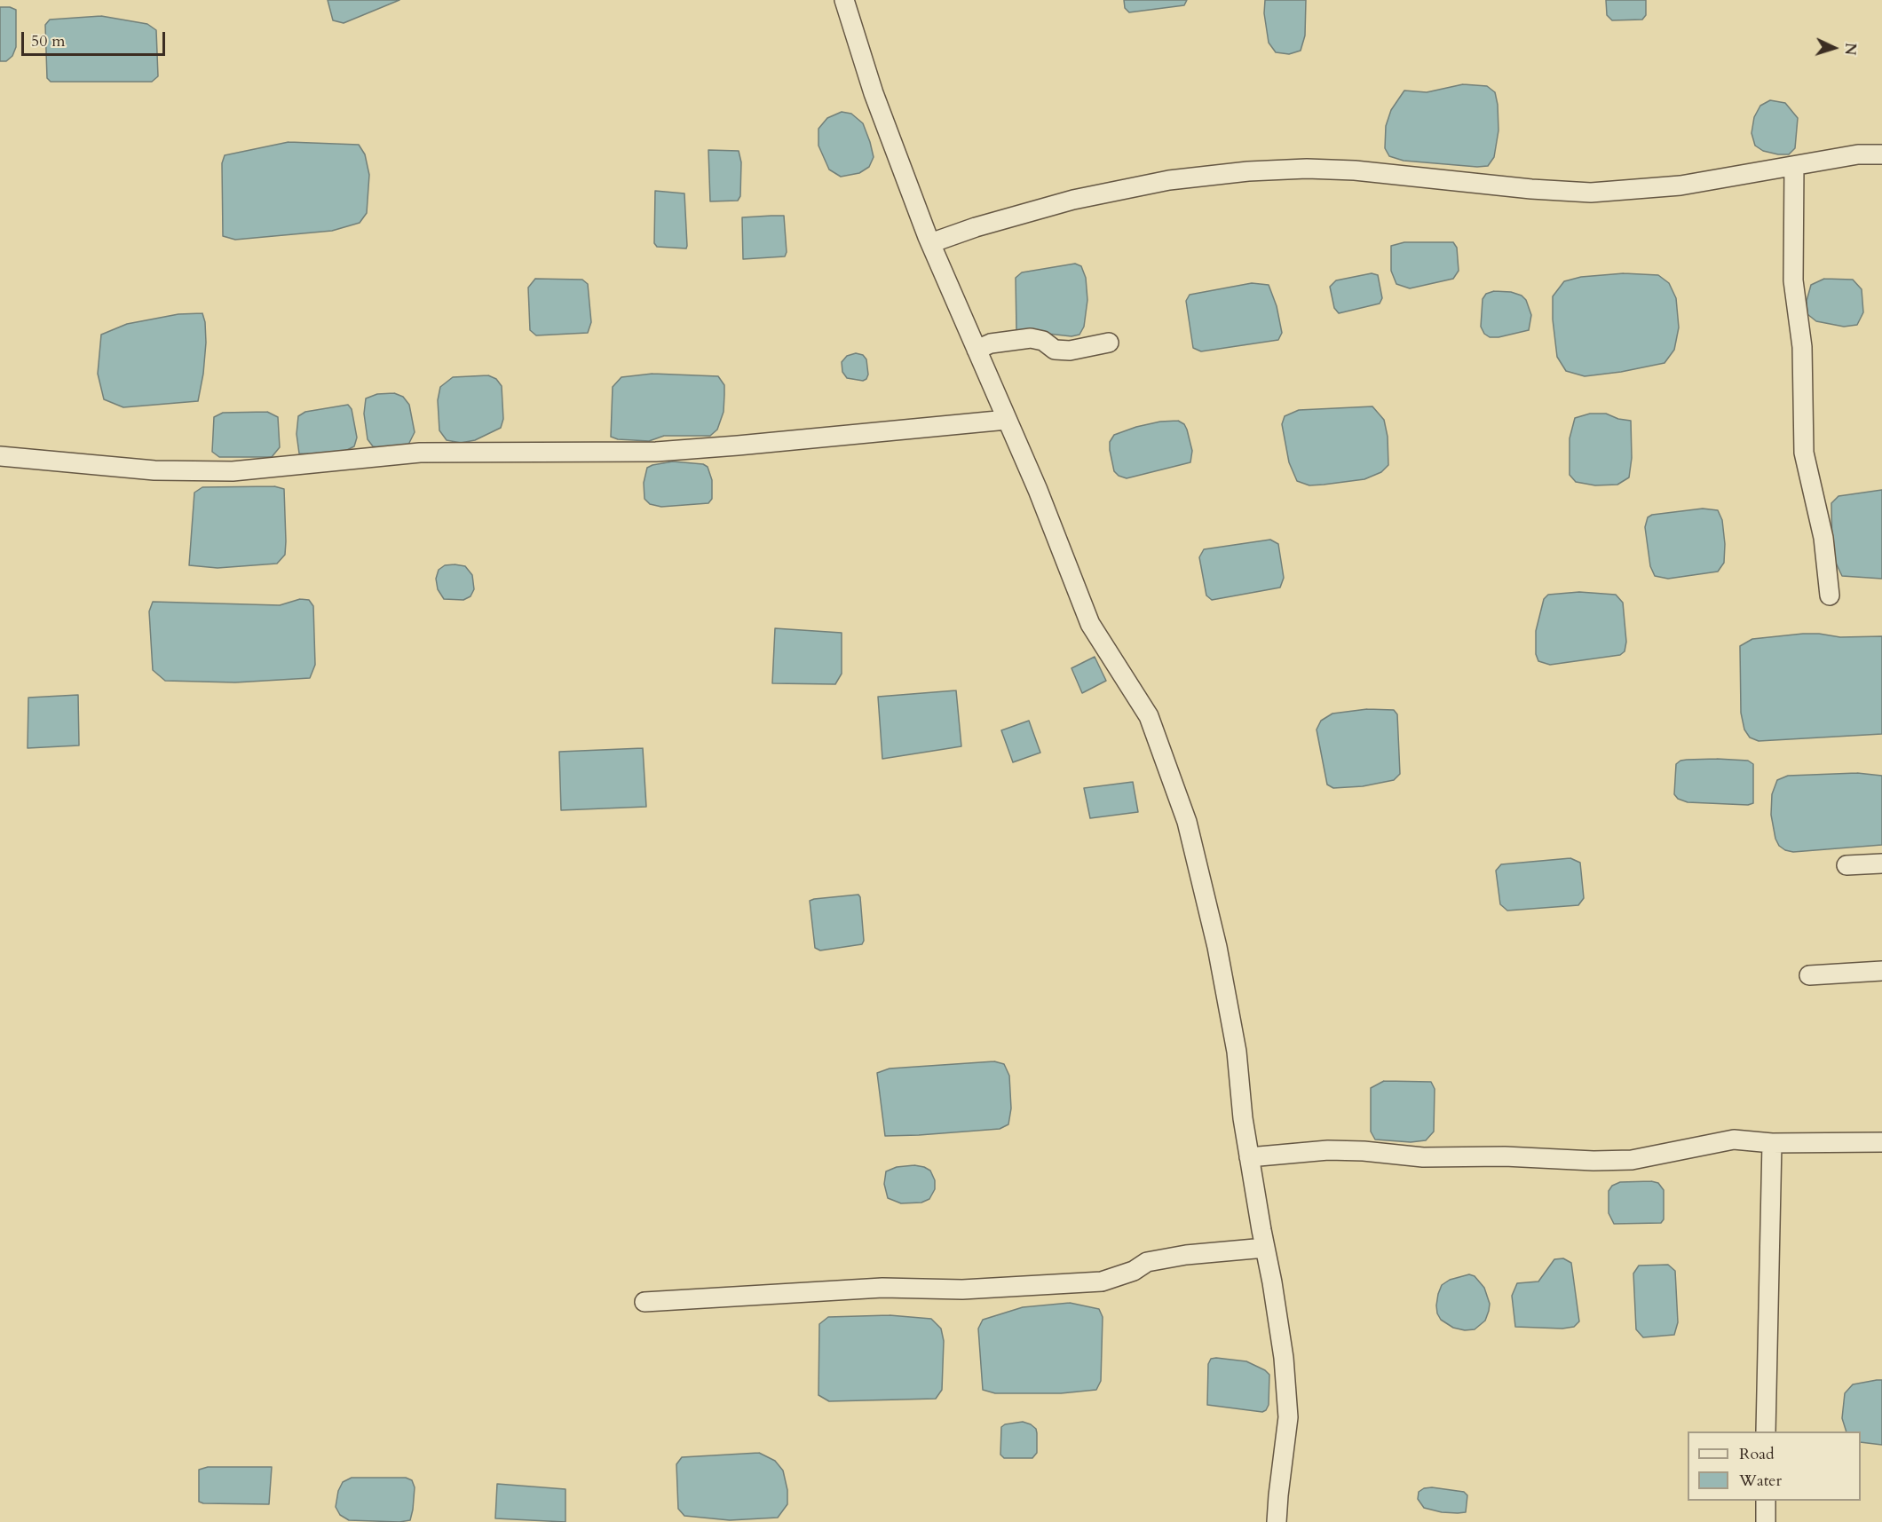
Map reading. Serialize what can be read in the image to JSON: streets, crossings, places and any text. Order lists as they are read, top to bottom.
{
  "legend": ["Road", "Water"],
  "scale_bar": "50 m",
  "north": "right"
}
